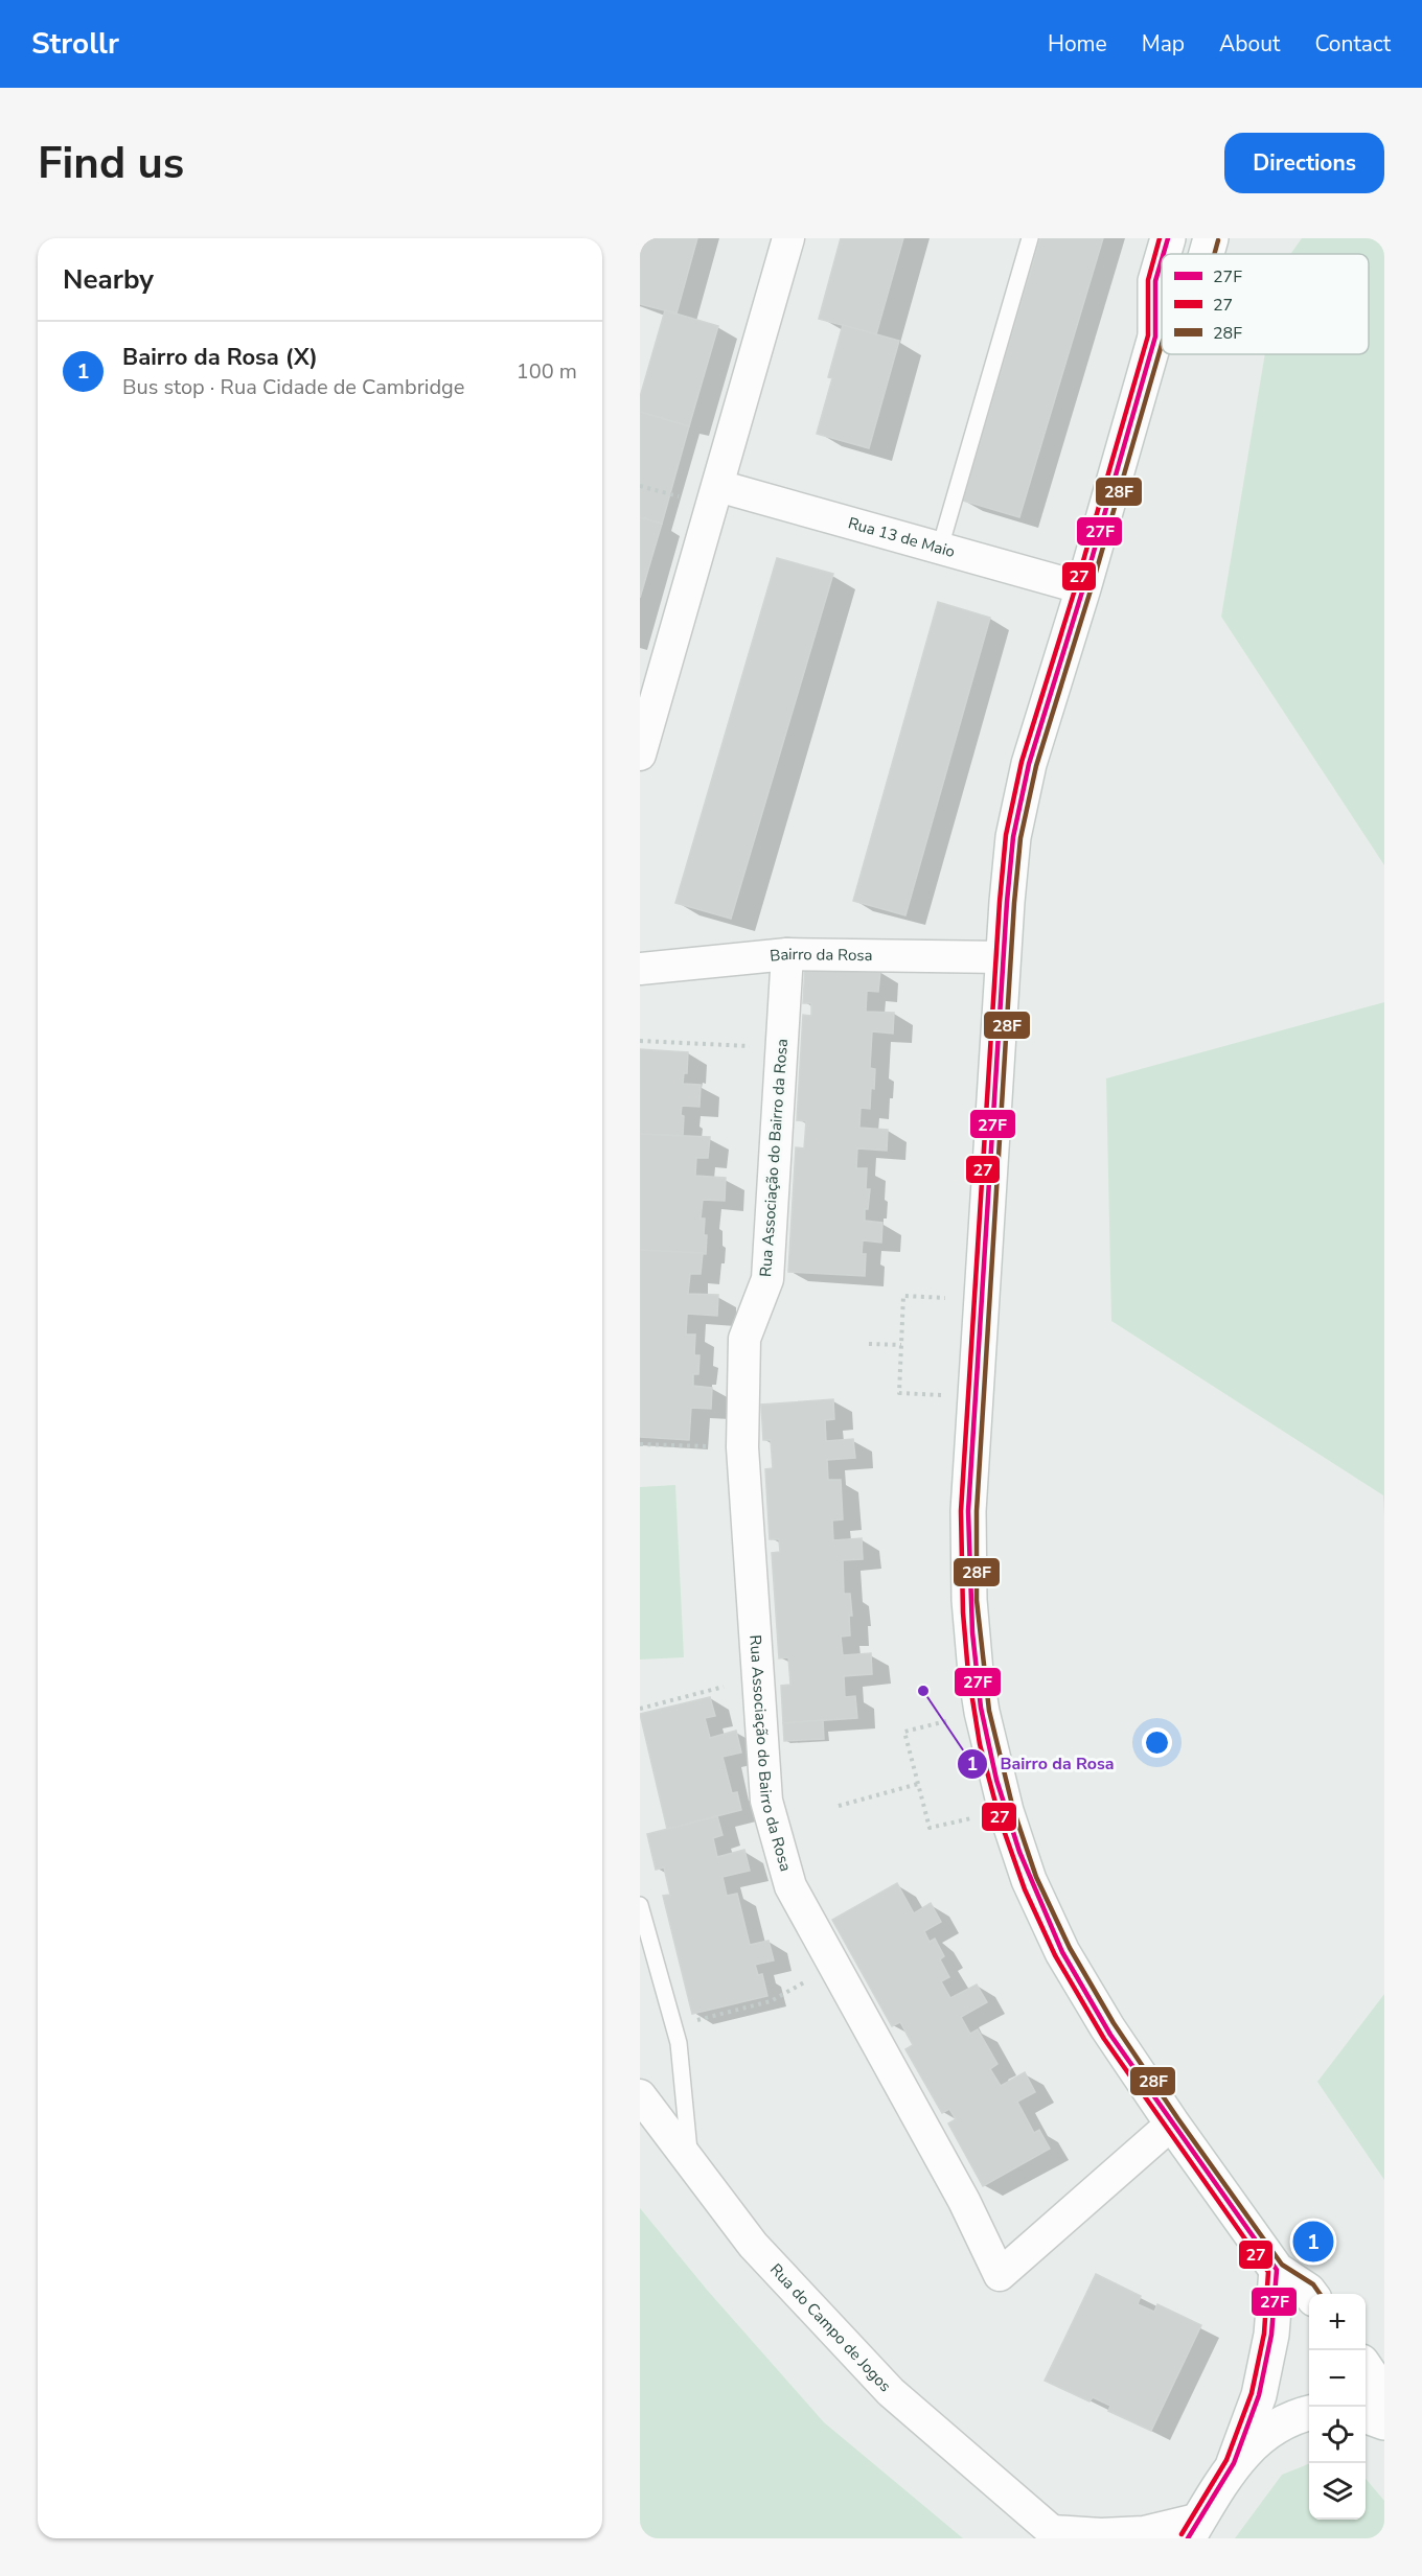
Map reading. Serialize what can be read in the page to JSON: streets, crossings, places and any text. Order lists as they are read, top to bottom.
{
  "streets": {
    "street": [
      "Rua 13 de Maio",
      "Bairro da Rosa",
      "Rua Associação do Bairro da Rosa",
      "Rua do Campo de Jogos"
    ]
  },
  "crossings": [
    ["Bairro da Rosa", "Rua Associação do Bairro da Rosa"]
  ],
  "places": ["Bairro da Rosa"],
  "lines": ["transit line 27F", "transit line 27", "transit line 28F"],
  "legend": ["27F", "27", "28F"],
  "page": {
    "header": "Strollr",
    "nav": [
      "Home",
      "Map",
      "About",
      "Contact"
    ],
    "buttons": "Directions",
    "title": "Find us",
    "heading": "Nearby",
    "list": [
      {
        "mark": "1",
        "name": "Bairro da Rosa (X)",
        "note": "Bus stop · Rua Cidade de Cambridge",
        "value": "100 m"
      }
    ],
    "pins": "1",
    "map_buttons": ["+", "−"]
  }
}
